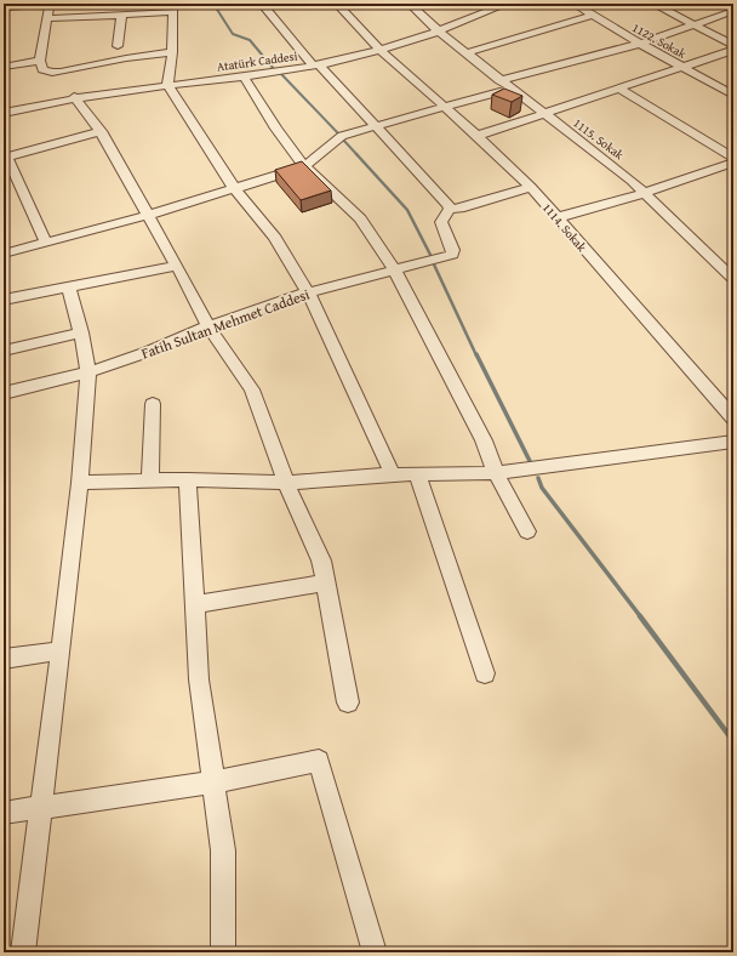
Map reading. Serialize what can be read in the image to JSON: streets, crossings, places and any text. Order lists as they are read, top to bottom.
{
  "streets": {
    "street": [
      "1122. Sokak",
      "Atatürk Caddesi",
      "1115. Sokak",
      "1114. Sokak",
      "Fatih Sultan Mehmet Caddesi"
    ]
  },
  "crossings": [
    ["Atatürk Caddesi", "1115. Sokak"],
    ["Atatürk Caddesi", "1114. Sokak"]
  ]
}
